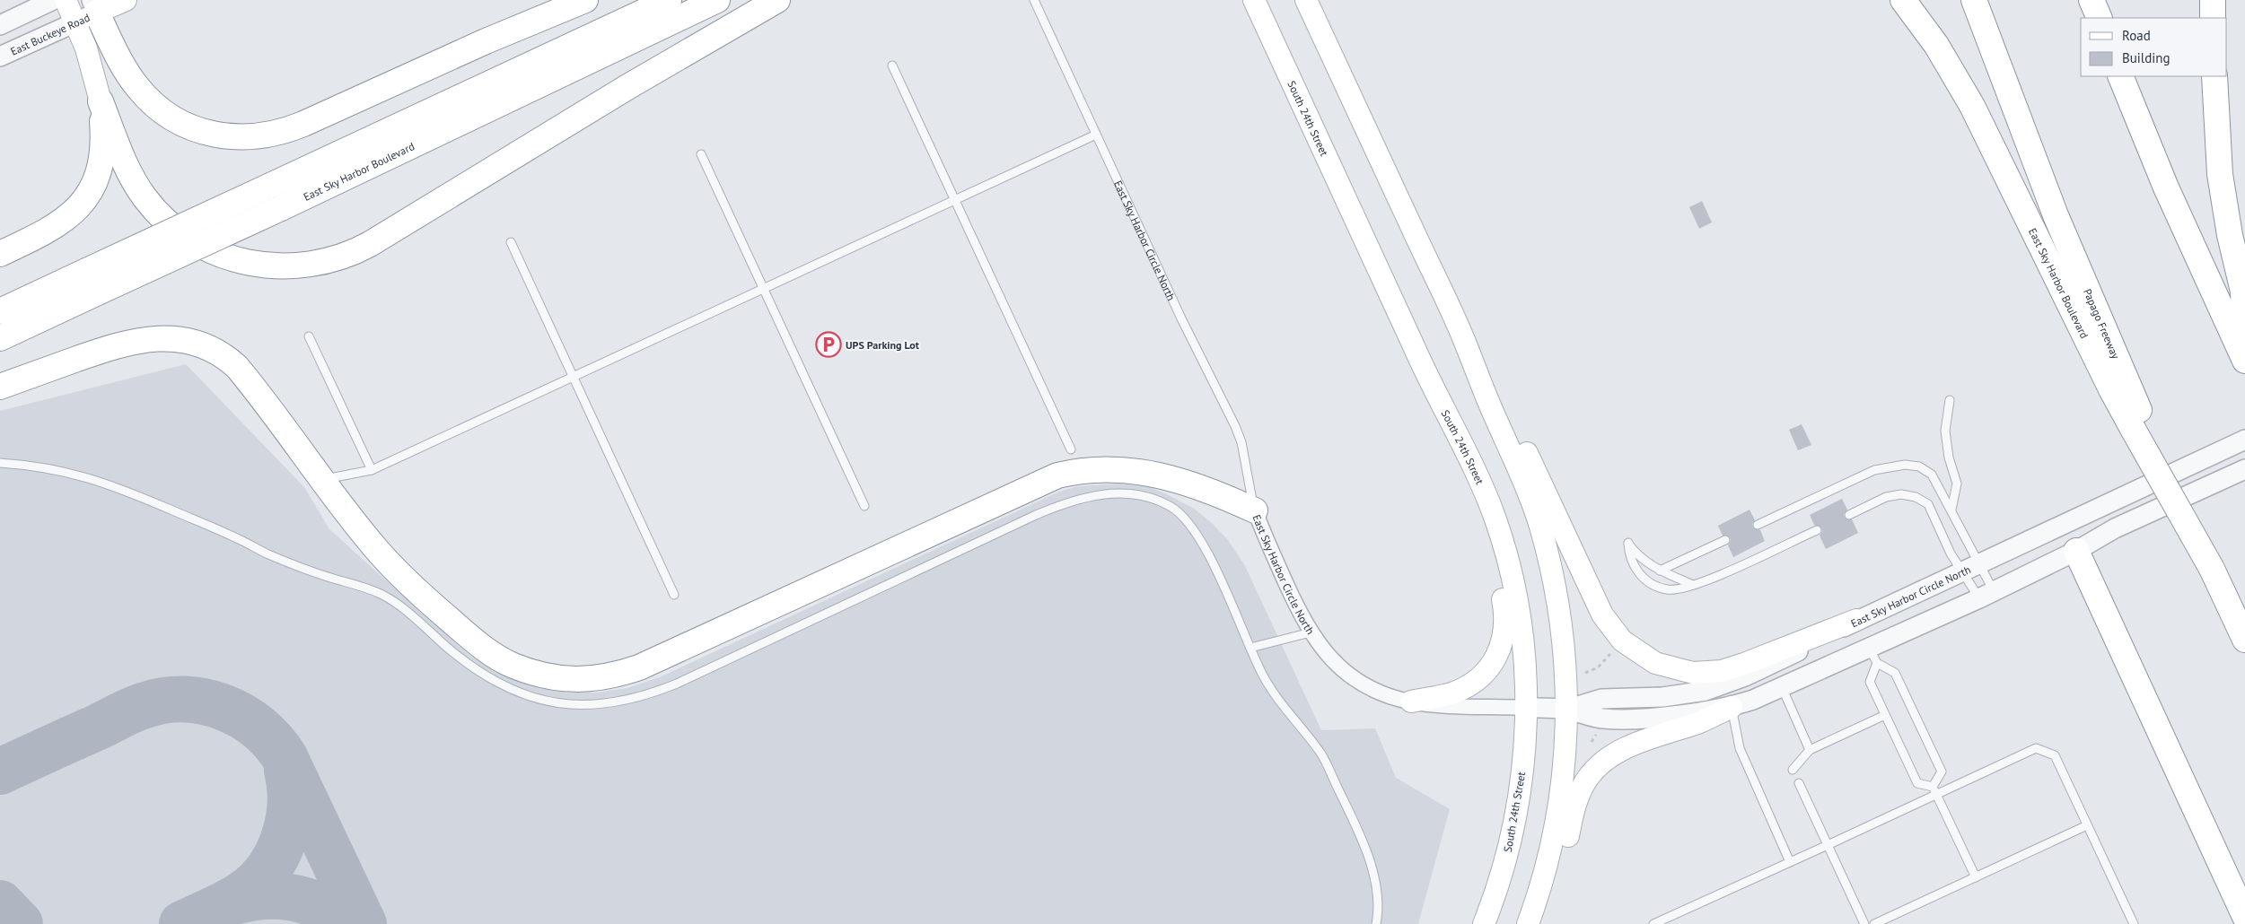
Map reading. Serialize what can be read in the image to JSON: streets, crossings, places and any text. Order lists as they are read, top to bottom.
{
  "streets": {
    "highway": ["East Sky Harbor Boulevard", "Papago Freeway"],
    "main road": ["East Buckeye Road", "South 24th Street"],
    "street": ["East Sky Harbor Circle North"]
  },
  "crossings": [
    ["South 24th Street", "East Sky Harbor Circle North"],
    ["East Sky Harbor Boulevard", "Papago Freeway"]
  ],
  "places": {
    "parking": ["UPS Parking Lot"]
  },
  "legend": ["Road", "Building"]
}
